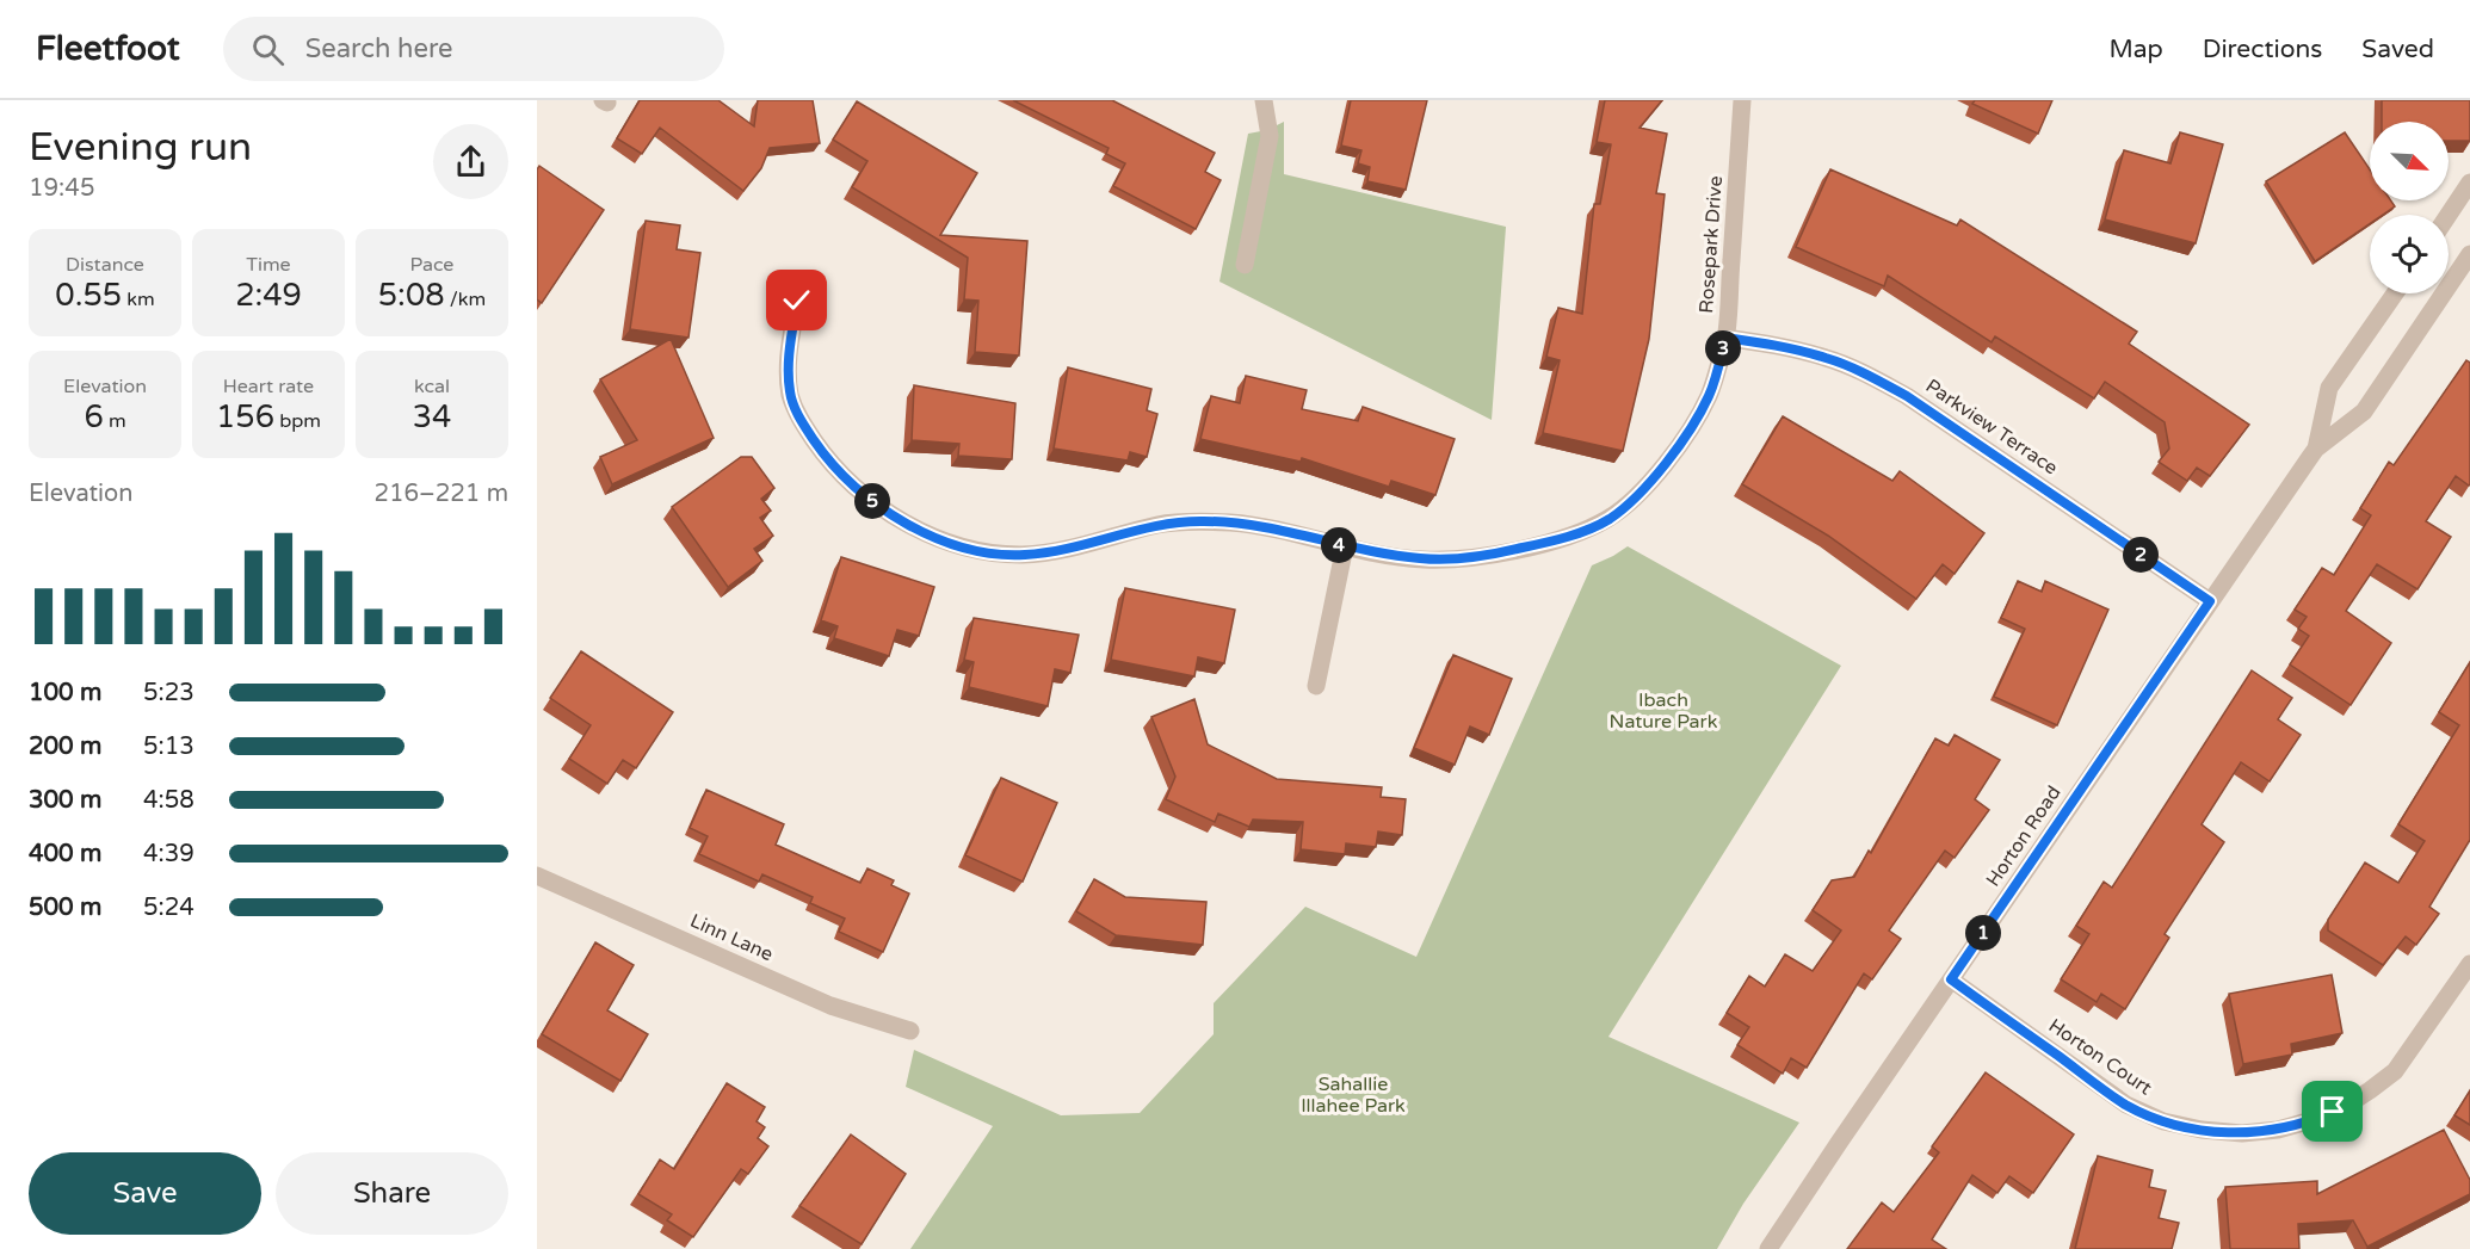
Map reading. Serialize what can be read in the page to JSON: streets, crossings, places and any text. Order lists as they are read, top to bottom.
{
  "streets": {
    "street": [
      "Rosepark Drive",
      "Parkview Terrace",
      "Horton Road",
      "Linn Lane",
      "Horton Court"
    ]
  },
  "crossings": [
    ["Rosepark Drive", "Parkview Terrace"],
    ["Parkview Terrace", "Horton Road"],
    ["Horton Road", "Horton Court"]
  ],
  "parks": ["Ibach Nature Park", "Sahallie Illahee Park"],
  "north": "bottom right",
  "page": {
    "header": "Fleetfoot",
    "search": "Search here",
    "nav": ["Map", "Directions", "Saved"],
    "heading": ["Evening run", "19:45"],
    "stats": [
      ["Distance", "0.55 km"],
      ["Time", "2:49"],
      ["Pace", "5:08 /km"],
      ["Elevation", "6 m"],
      ["Heart rate", "156 bpm"],
      ["kcal", "34"]
    ],
    "pins": [
      "3",
      "5",
      "4",
      "2",
      "1"
    ],
    "chart": ["Elevation", "216–221 m"],
    "list": [
      {
        "name": "100 m",
        "note": "5:23"
      },
      {
        "name": "200 m",
        "note": "5:13"
      },
      {
        "name": "300 m",
        "note": "4:58"
      },
      {
        "name": "400 m",
        "note": "4:39"
      },
      {
        "name": "500 m",
        "note": "5:24"
      }
    ],
    "buttons": ["Save", "Share"]
  }
}
